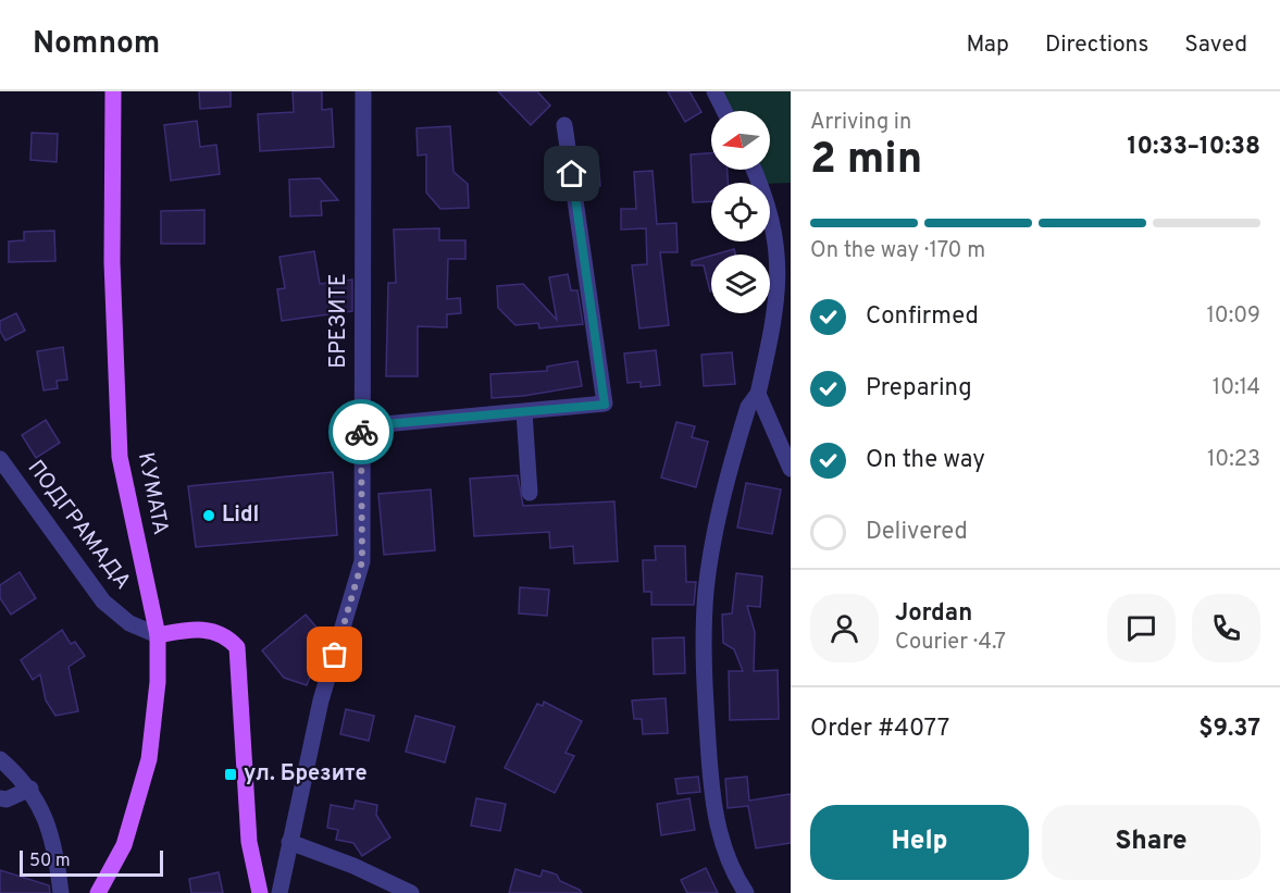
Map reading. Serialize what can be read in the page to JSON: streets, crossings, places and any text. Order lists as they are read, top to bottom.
{
  "streets": {
    "main road": ["КУМАТА"],
    "street": ["БРЕЗИТЕ", "ПОДГРАМАДА"]
  },
  "crossings": [
    ["КУМАТА", "ПОДГРАМАДА"]
  ],
  "places": {
    "other": ["Lidl"],
    "transit": ["ул. Брезите"]
  },
  "scale_bar": "50 m",
  "north": "left",
  "page": {
    "header": "Nomnom",
    "nav": ["Map", "Directions", "Saved"],
    "heading": ["2 min", "Arriving in", "10:33–10:38"],
    "panel": [
      "Jordan",
      "Courier · 4.7",
      "Order #4077",
      "$9.37"
    ],
    "bar": "On the way · 170 m",
    "list": [
      ["Confirmed", "10:09"],
      ["Preparing", "10:14"],
      ["On the way", "10:23"],
      "Delivered"
    ],
    "buttons": ["Help", "Share"],
    "scale": "50 m"
  }
}
